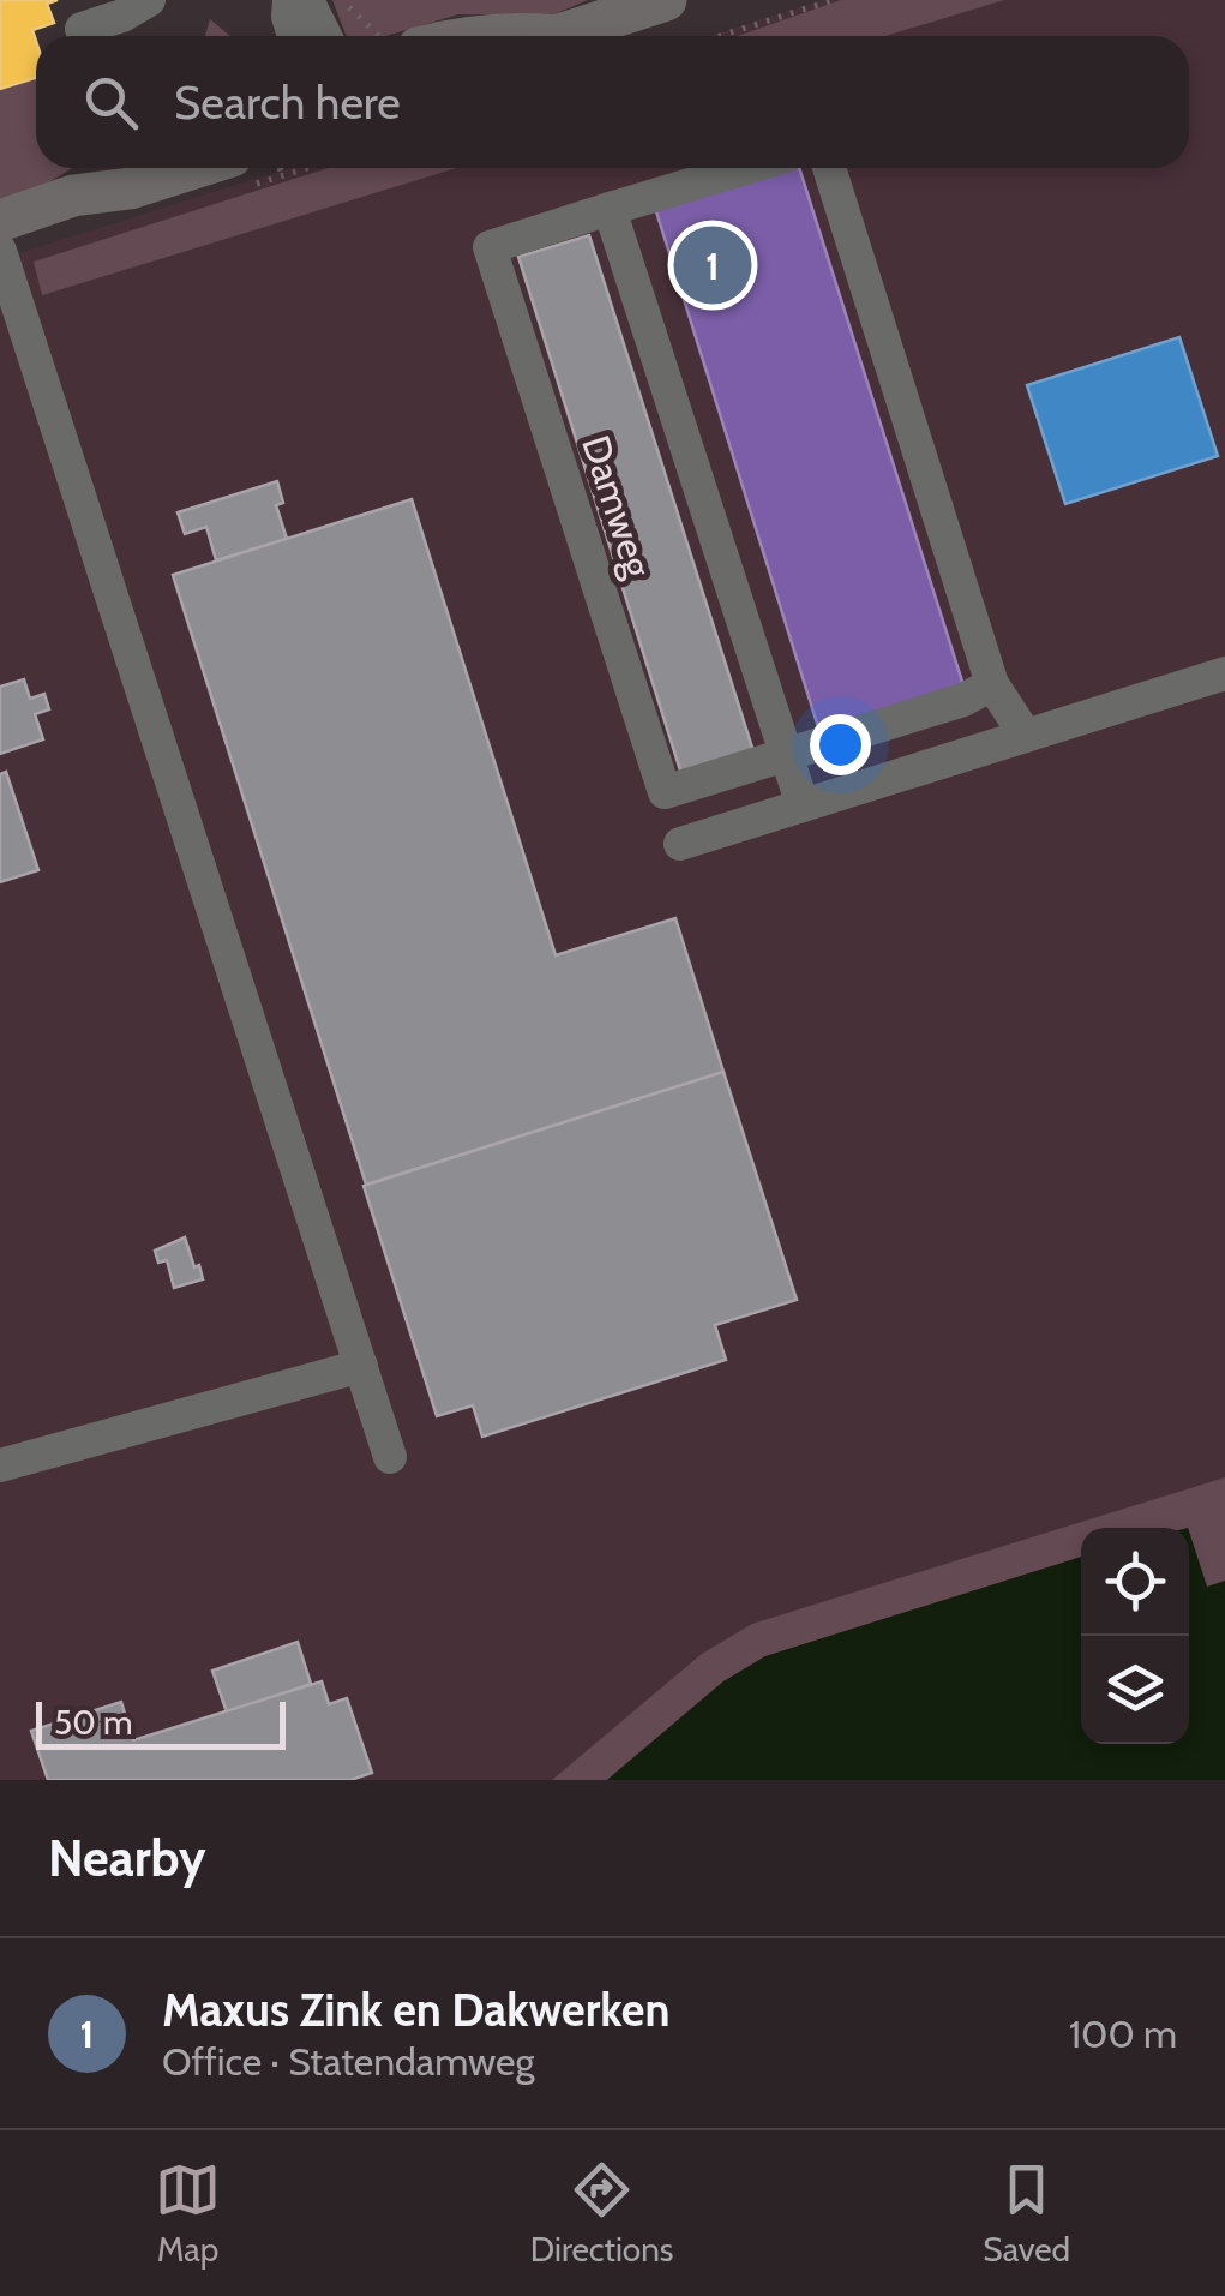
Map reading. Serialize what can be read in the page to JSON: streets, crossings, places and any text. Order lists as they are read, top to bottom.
{
  "streets": {
    "street": ["Damweg"]
  },
  "scale_bar": "50 m",
  "page": {
    "search": "Search here",
    "pins": "1",
    "scale": "50 m",
    "heading": "Nearby",
    "list": [
      {
        "mark": "1",
        "name": "Maxus Zink en Dakwerken",
        "note": "Office · Statendamweg",
        "value": "100 m"
      }
    ],
    "nav": ["Map", "Directions", "Saved"]
  }
}
